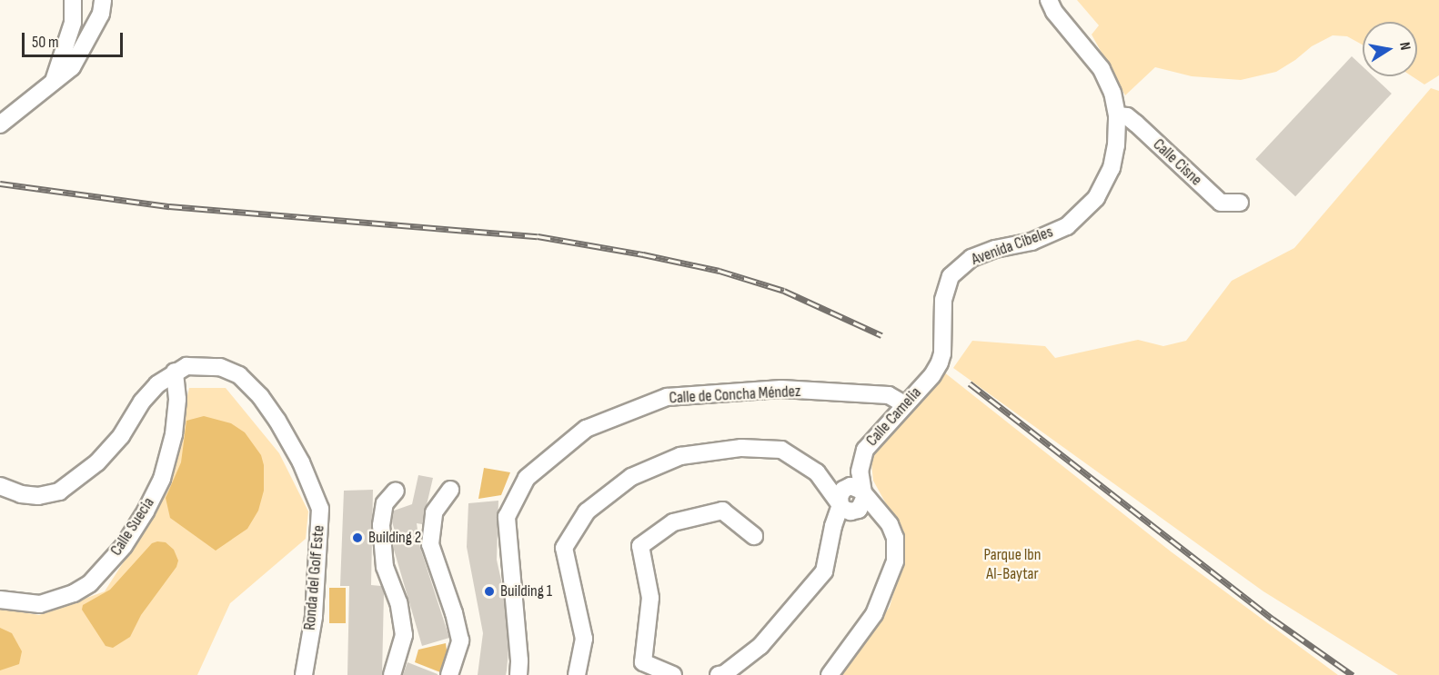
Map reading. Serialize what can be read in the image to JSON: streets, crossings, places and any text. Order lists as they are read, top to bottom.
{
  "streets": {
    "street": [
      "Calle Cisne",
      "Avenida Cibeles",
      "Calle de Concha Méndez",
      "Calle Camelia",
      "Calle Suecia",
      "Ronda del Golf Este"
    ]
  },
  "crossings": [
    ["Calle Cisne", "Avenida Cibeles"],
    ["Avenida Cibeles", "Calle Camelia"],
    ["Calle de Concha Méndez", "Calle Camelia"],
    ["Calle Suecia", "Ronda del Golf Este"]
  ],
  "parks": ["Parque Ibn Al-Baytar"],
  "places": ["Building 2", "Building 1"],
  "scale_bar": "50 m",
  "north": "right"
}
